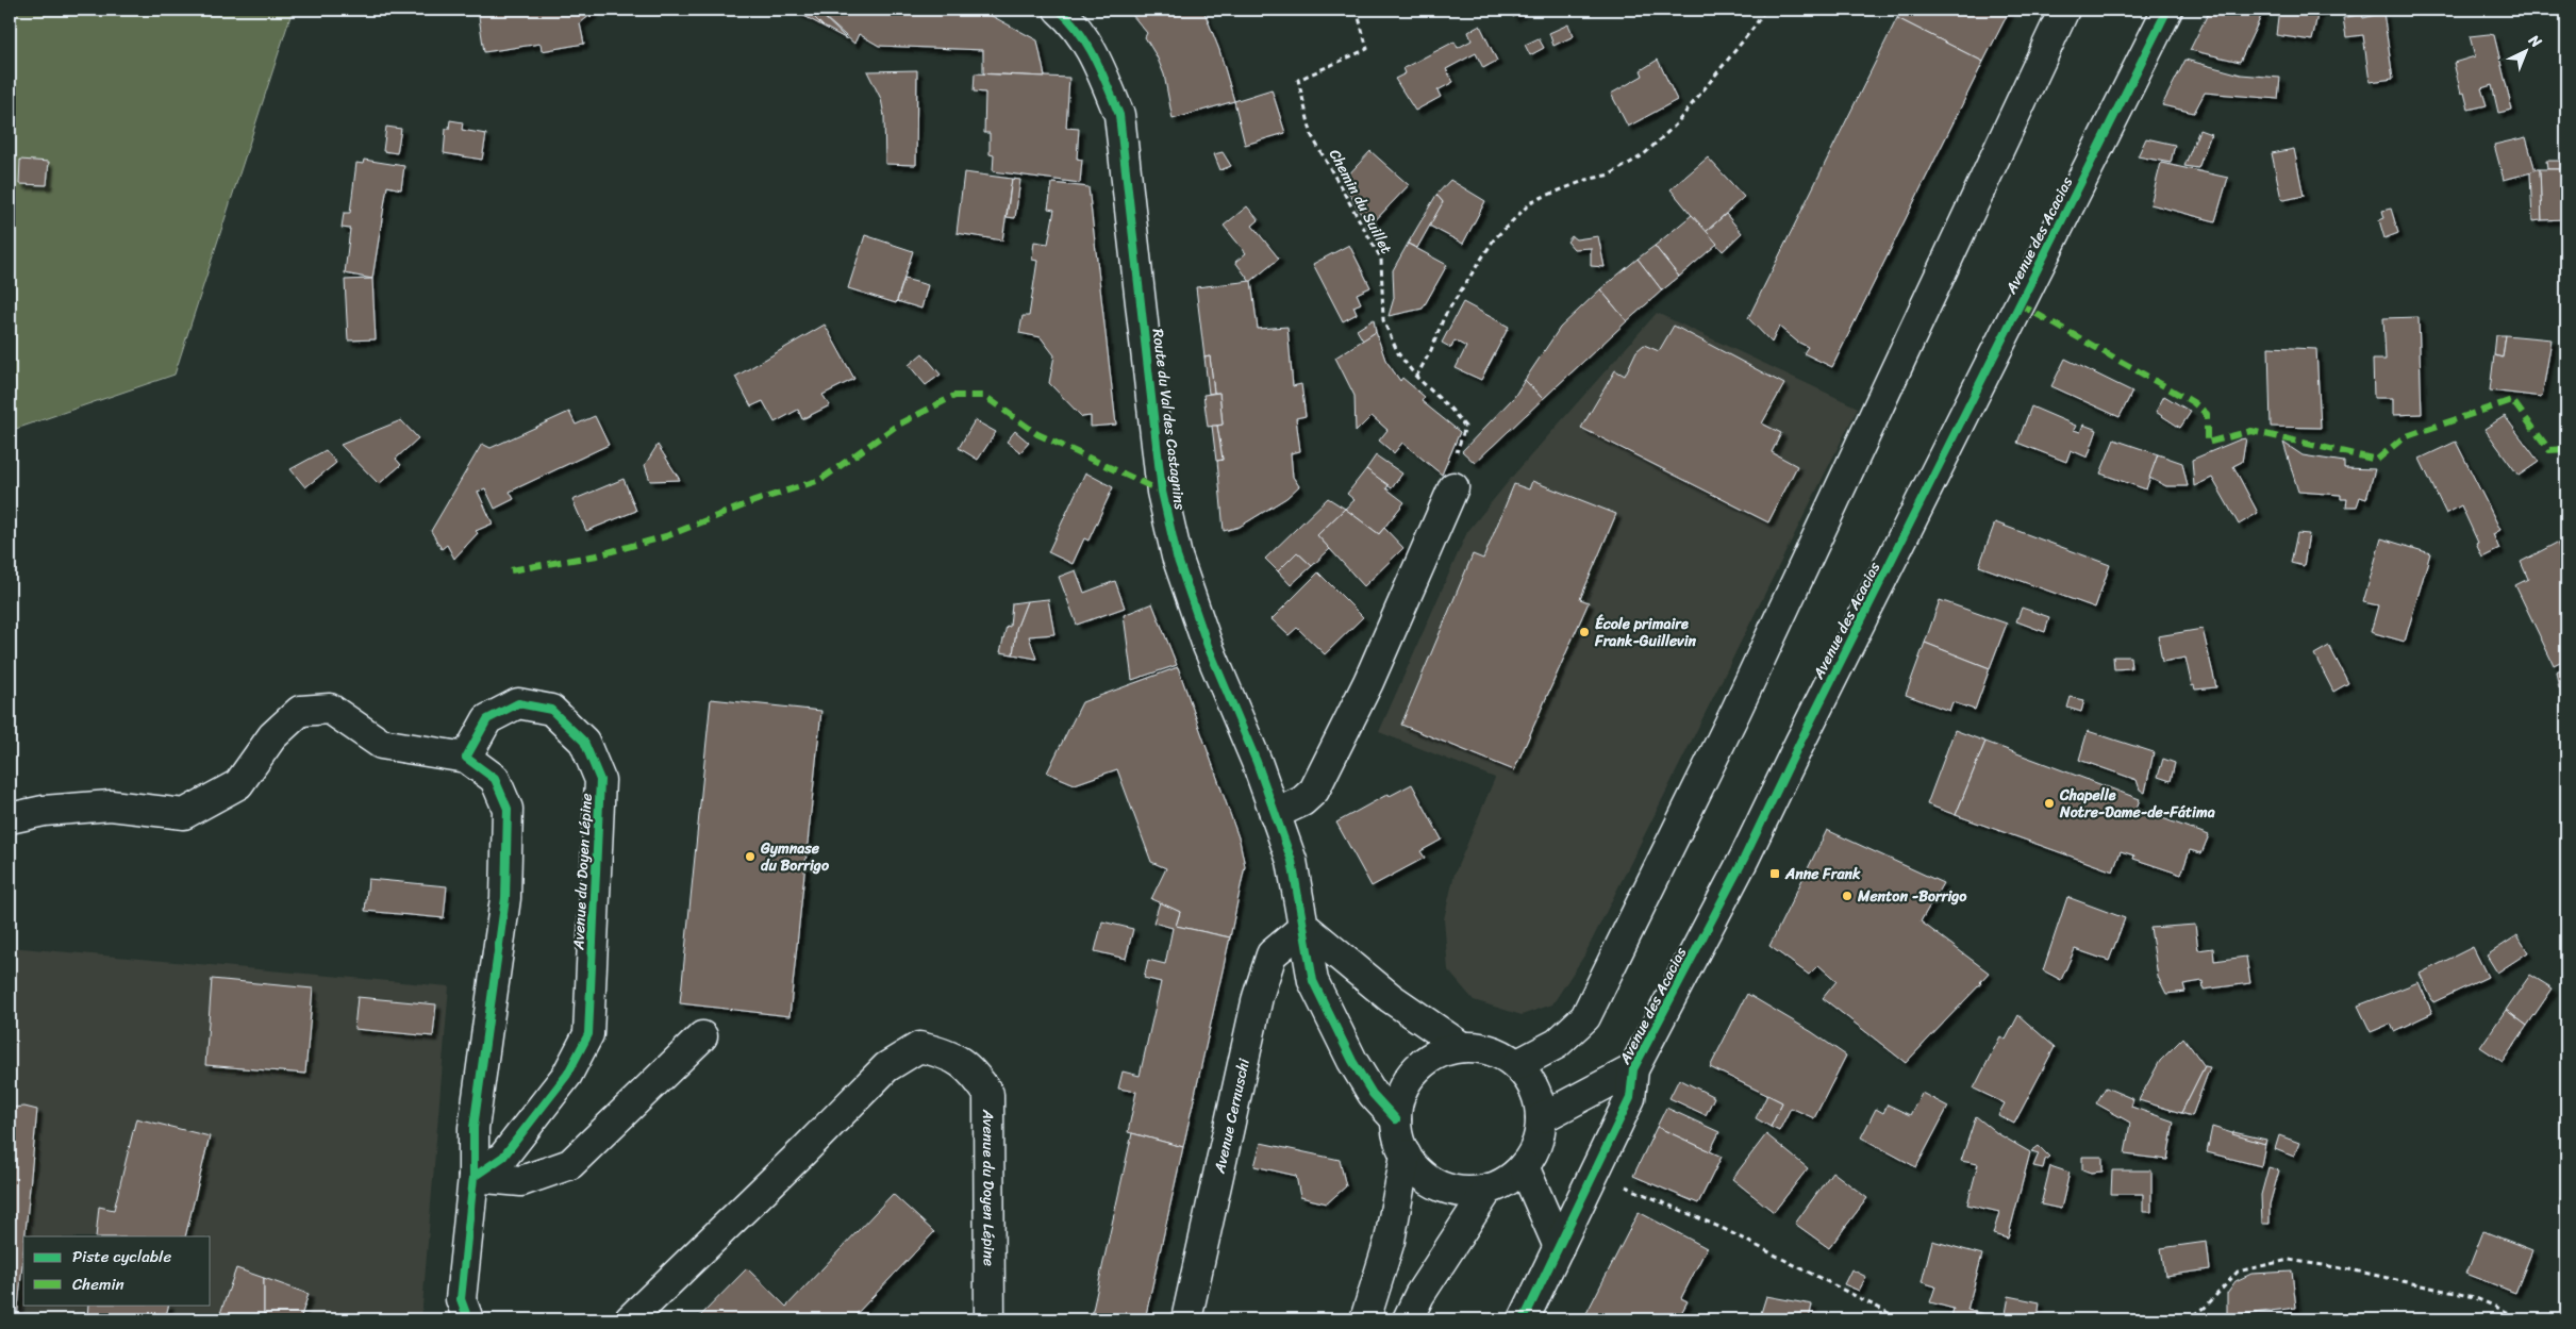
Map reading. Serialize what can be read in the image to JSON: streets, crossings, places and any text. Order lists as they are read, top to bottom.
{
  "streets": {
    "street": [
      "Avenue des Acacias",
      "Route du Val des Castagnins",
      "Avenue du Doyen Lépine",
      "Avenue Cernuschi"
    ],
    "path": ["Chemin du Suillet"]
  },
  "crossings": [
    ["Avenue des Acacias", "Route du Val des Castagnins"],
    ["Route du Val des Castagnins", "Avenue Cernuschi"]
  ],
  "places": {
    "other": [
      "École primaire Frank-Guillevin",
      "Chapelle Notre-Dame-de-Fátima",
      "Gymnase du Borrigo",
      "Menton -Borrigo"
    ],
    "transit": ["Anne Frank"]
  },
  "legend": ["Piste cyclable", "Chemin"],
  "north": "top right"
}
